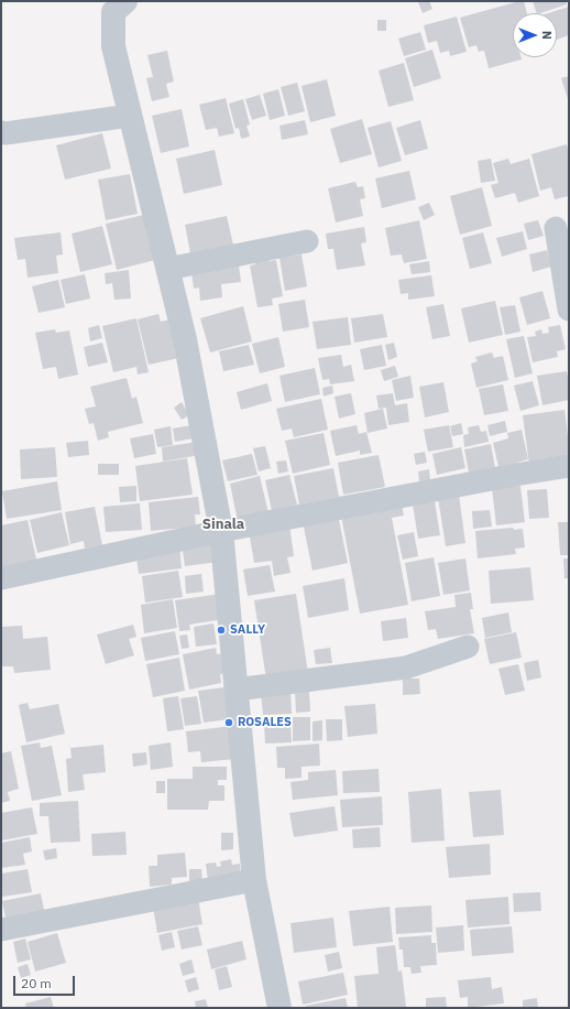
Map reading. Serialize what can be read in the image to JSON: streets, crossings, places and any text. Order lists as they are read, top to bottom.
{
  "districts": ["Sinala"],
  "places": ["SALLY", "ROSALES"],
  "scale_bar": "20 m",
  "north": "right"
}
